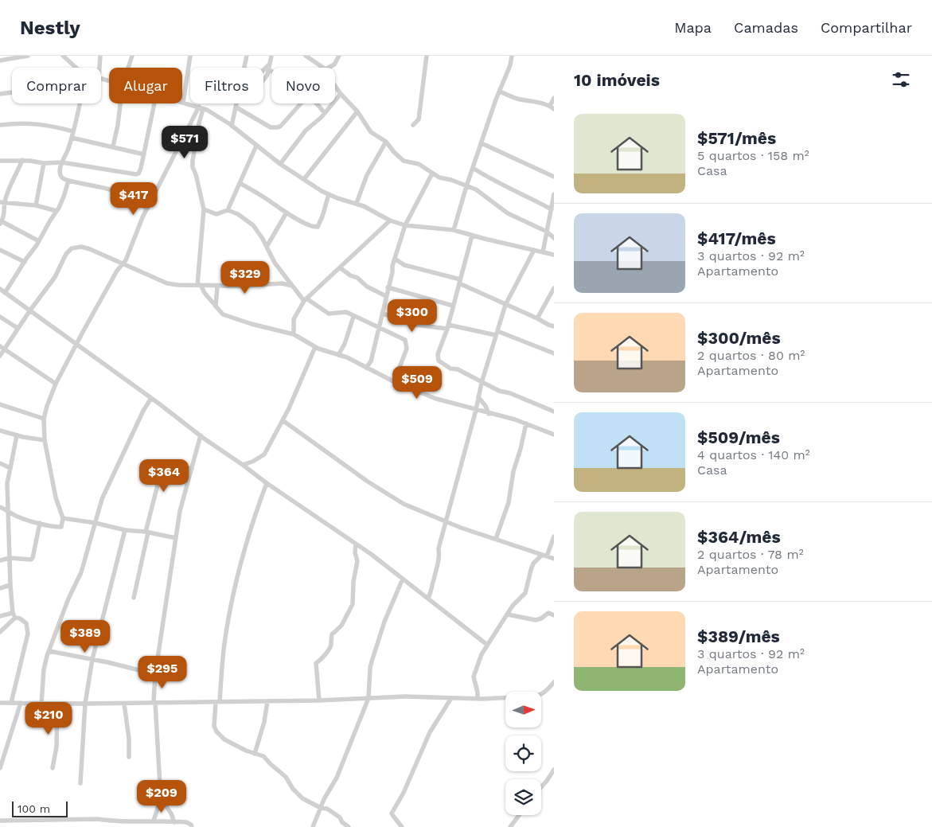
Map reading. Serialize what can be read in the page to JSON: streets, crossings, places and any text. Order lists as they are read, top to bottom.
{
  "scale_bar": "100 m",
  "north": "right",
  "page": {
    "header": "Nestly",
    "nav": ["Mapa", "Camadas", "Compartilhar"],
    "heading": "10 imóveis",
    "chip": [
      "Comprar",
      "Alugar",
      "Filtros",
      "Novo"
    ],
    "list": [
      {
        "name": "$571/mês",
        "note": "5 quartos · 158 m² · Casa"
      },
      {
        "name": "$417/mês",
        "note": "3 quartos · 92 m² · Apartamento"
      },
      {
        "name": "$300/mês",
        "note": "2 quartos · 80 m² · Apartamento"
      },
      {
        "name": "$509/mês",
        "note": "4 quartos · 140 m² · Casa"
      },
      {
        "name": "$364/mês",
        "note": "2 quartos · 78 m² · Apartamento"
      },
      {
        "name": "$389/mês",
        "note": "3 quartos · 92 m² · Apartamento"
      }
    ],
    "price": [
      "$571",
      "$417",
      "$329",
      "$300",
      "$509",
      "$364",
      "$389",
      "$295",
      "$210",
      "$209"
    ],
    "scale": "100 m"
  }
}
